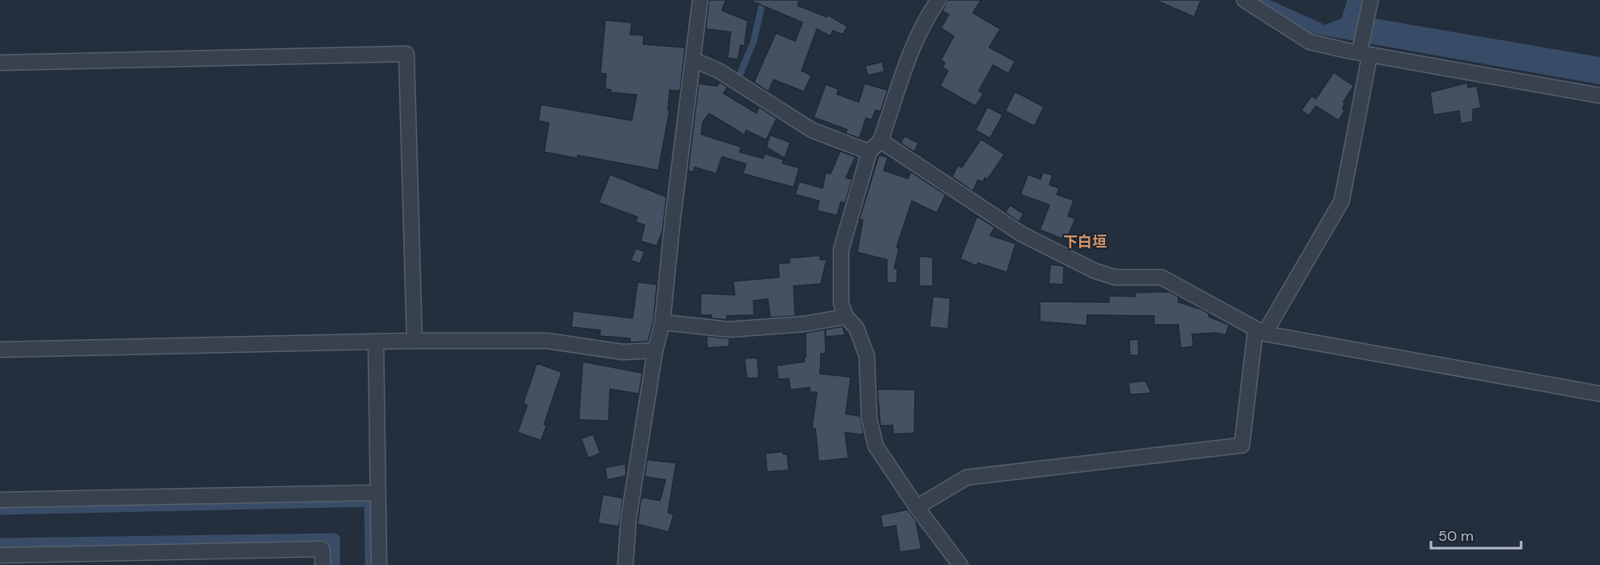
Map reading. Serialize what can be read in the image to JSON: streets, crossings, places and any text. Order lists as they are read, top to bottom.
{
  "districts": ["下白垣"],
  "scale_bar": "50 m"
}
